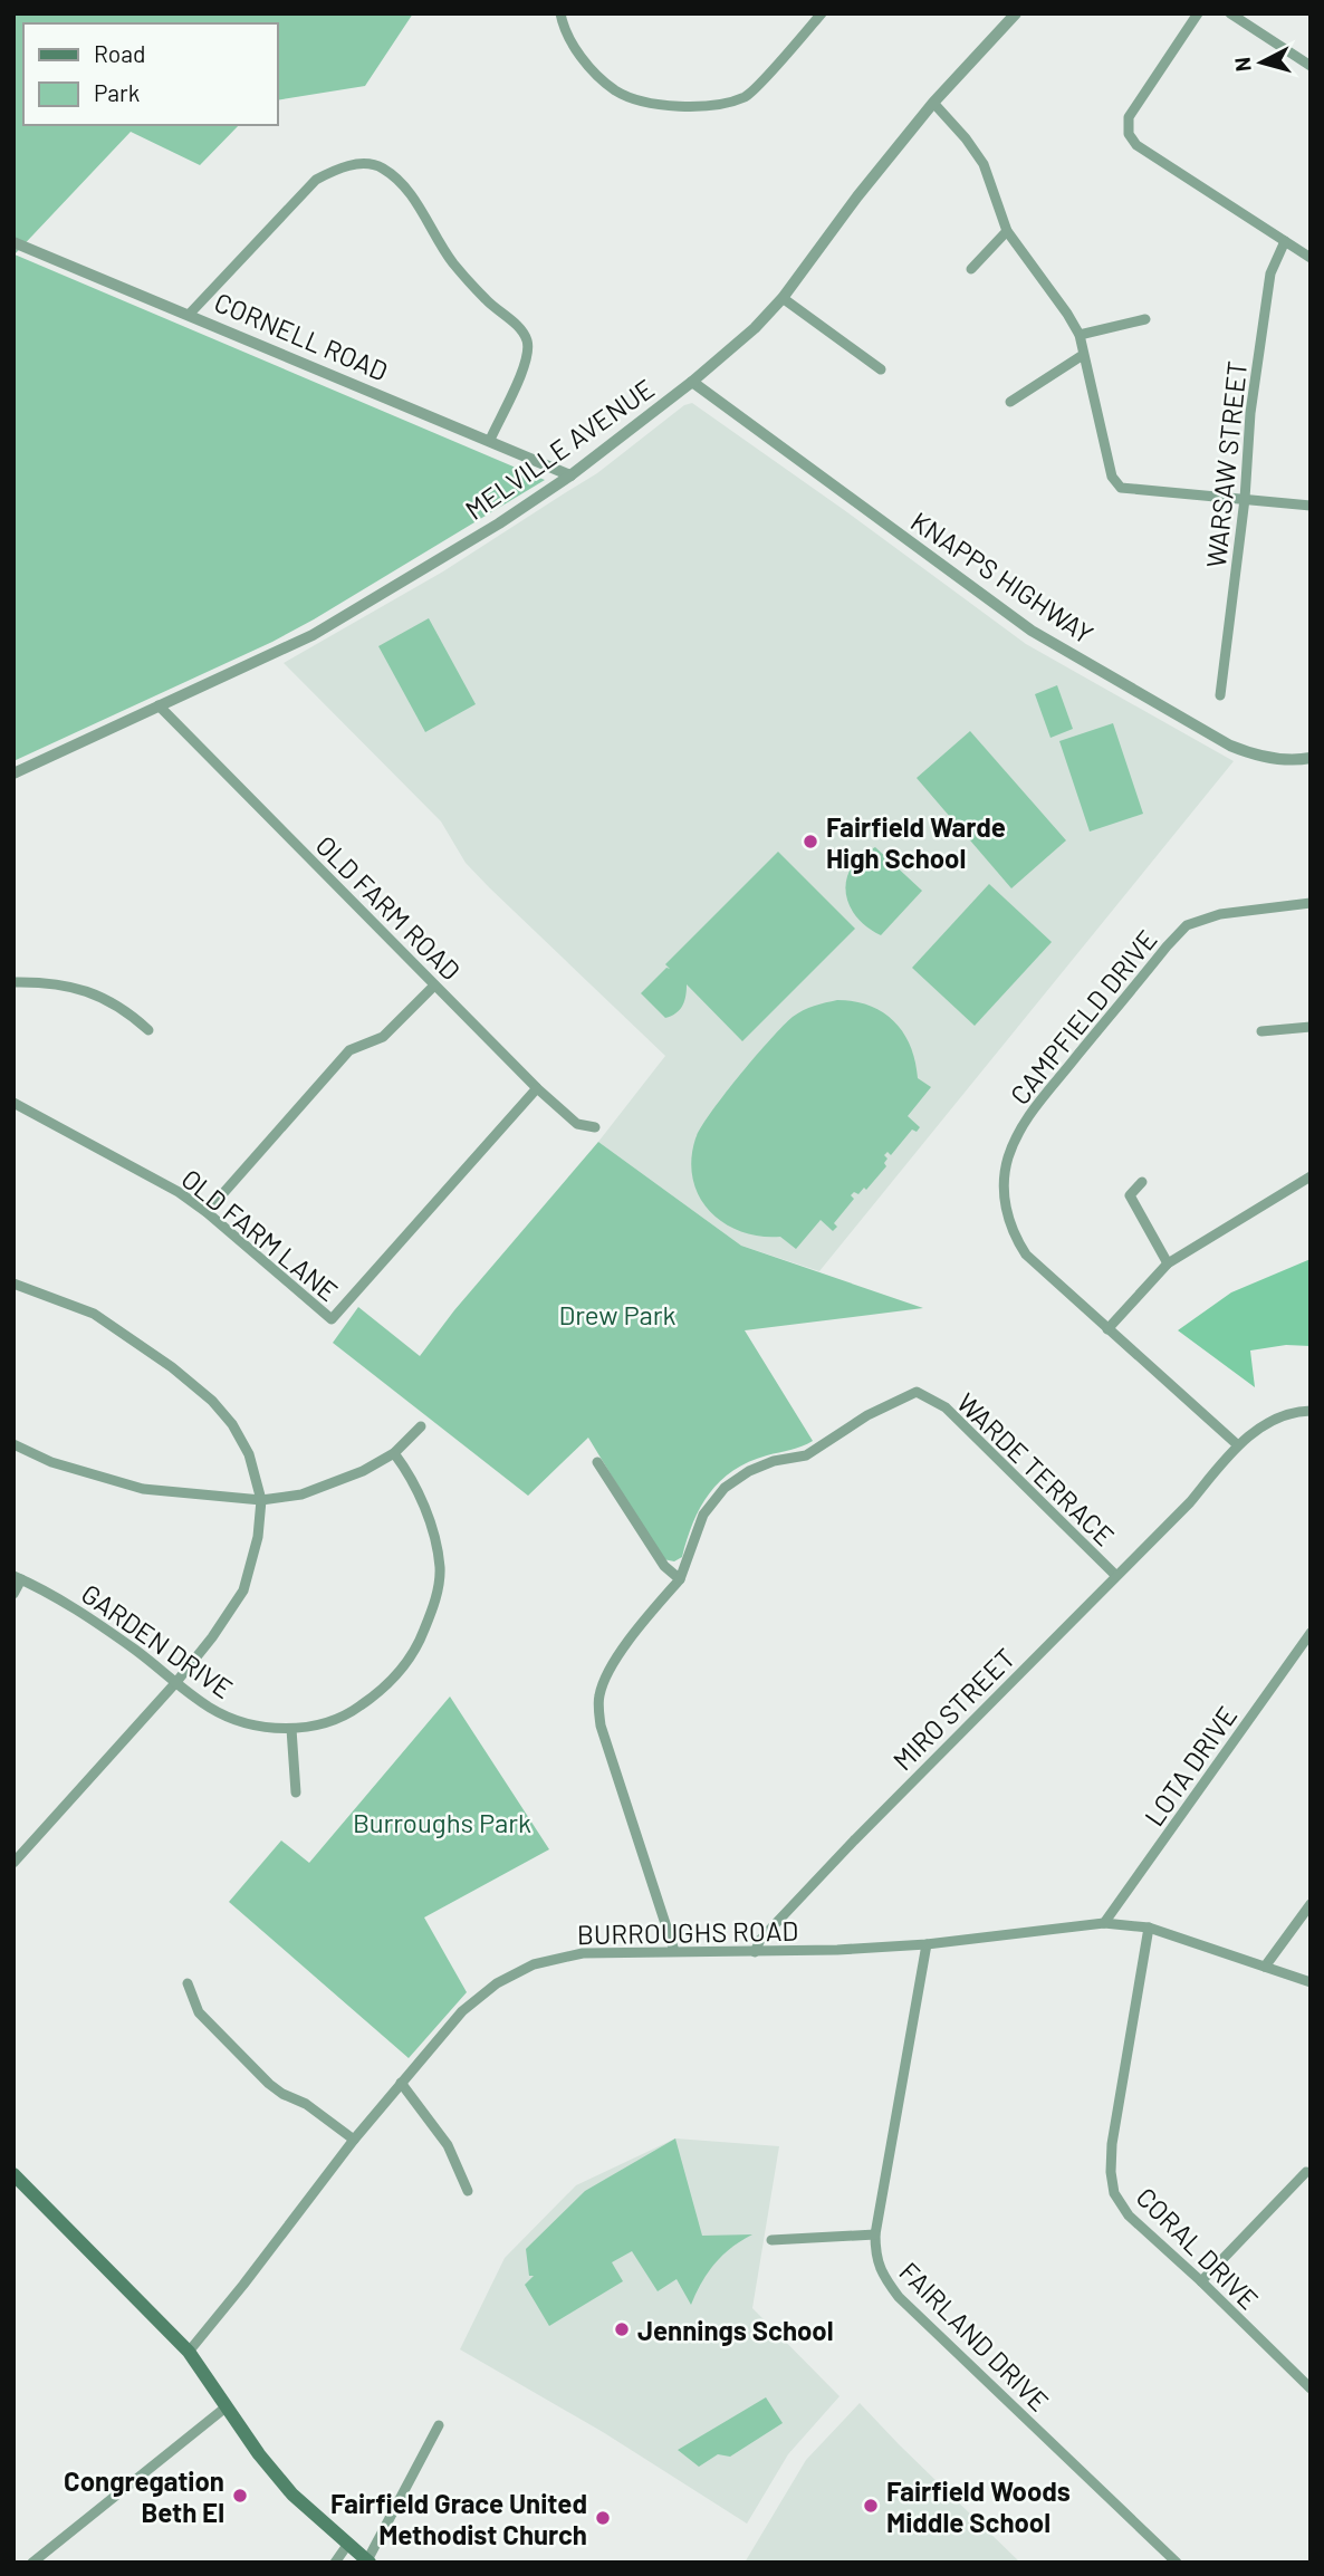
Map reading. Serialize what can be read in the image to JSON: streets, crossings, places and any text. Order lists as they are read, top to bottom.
{
  "streets": {
    "street": [
      "CORNELL ROAD",
      "MELVILLE AVENUE",
      "WARSAW STREET",
      "KNAPPS HIGHWAY",
      "OLD FARM ROAD",
      "CAMPFIELD DRIVE",
      "OLD FARM LANE",
      "WARDE TERRACE",
      "GARDEN DRIVE",
      "MIRO STREET",
      "LOTA DRIVE",
      "BURROUGHS ROAD",
      "CORAL DRIVE",
      "FAIRLAND DRIVE"
    ]
  },
  "crossings": [
    ["CORNELL ROAD", "MELVILLE AVENUE"],
    ["MELVILLE AVENUE", "KNAPPS HIGHWAY"],
    ["MELVILLE AVENUE", "OLD FARM ROAD"],
    ["OLD FARM ROAD", "OLD FARM LANE"],
    ["CAMPFIELD DRIVE", "MIRO STREET"],
    ["WARDE TERRACE", "MIRO STREET"],
    ["WARDE TERRACE", "BURROUGHS ROAD"],
    ["MIRO STREET", "BURROUGHS ROAD"],
    ["LOTA DRIVE", "BURROUGHS ROAD"],
    ["BURROUGHS ROAD", "CORAL DRIVE"],
    ["BURROUGHS ROAD", "FAIRLAND DRIVE"]
  ],
  "parks": ["Drew Park", "Burroughs Park"],
  "places": [
    "Fairfield Warde High School",
    "Jennings School",
    "Congregation Beth El",
    "Fairfield Woods Middle School",
    "Fairfield Grace United Methodist Church"
  ],
  "legend": ["Road", "Park"],
  "north": "left"
}
